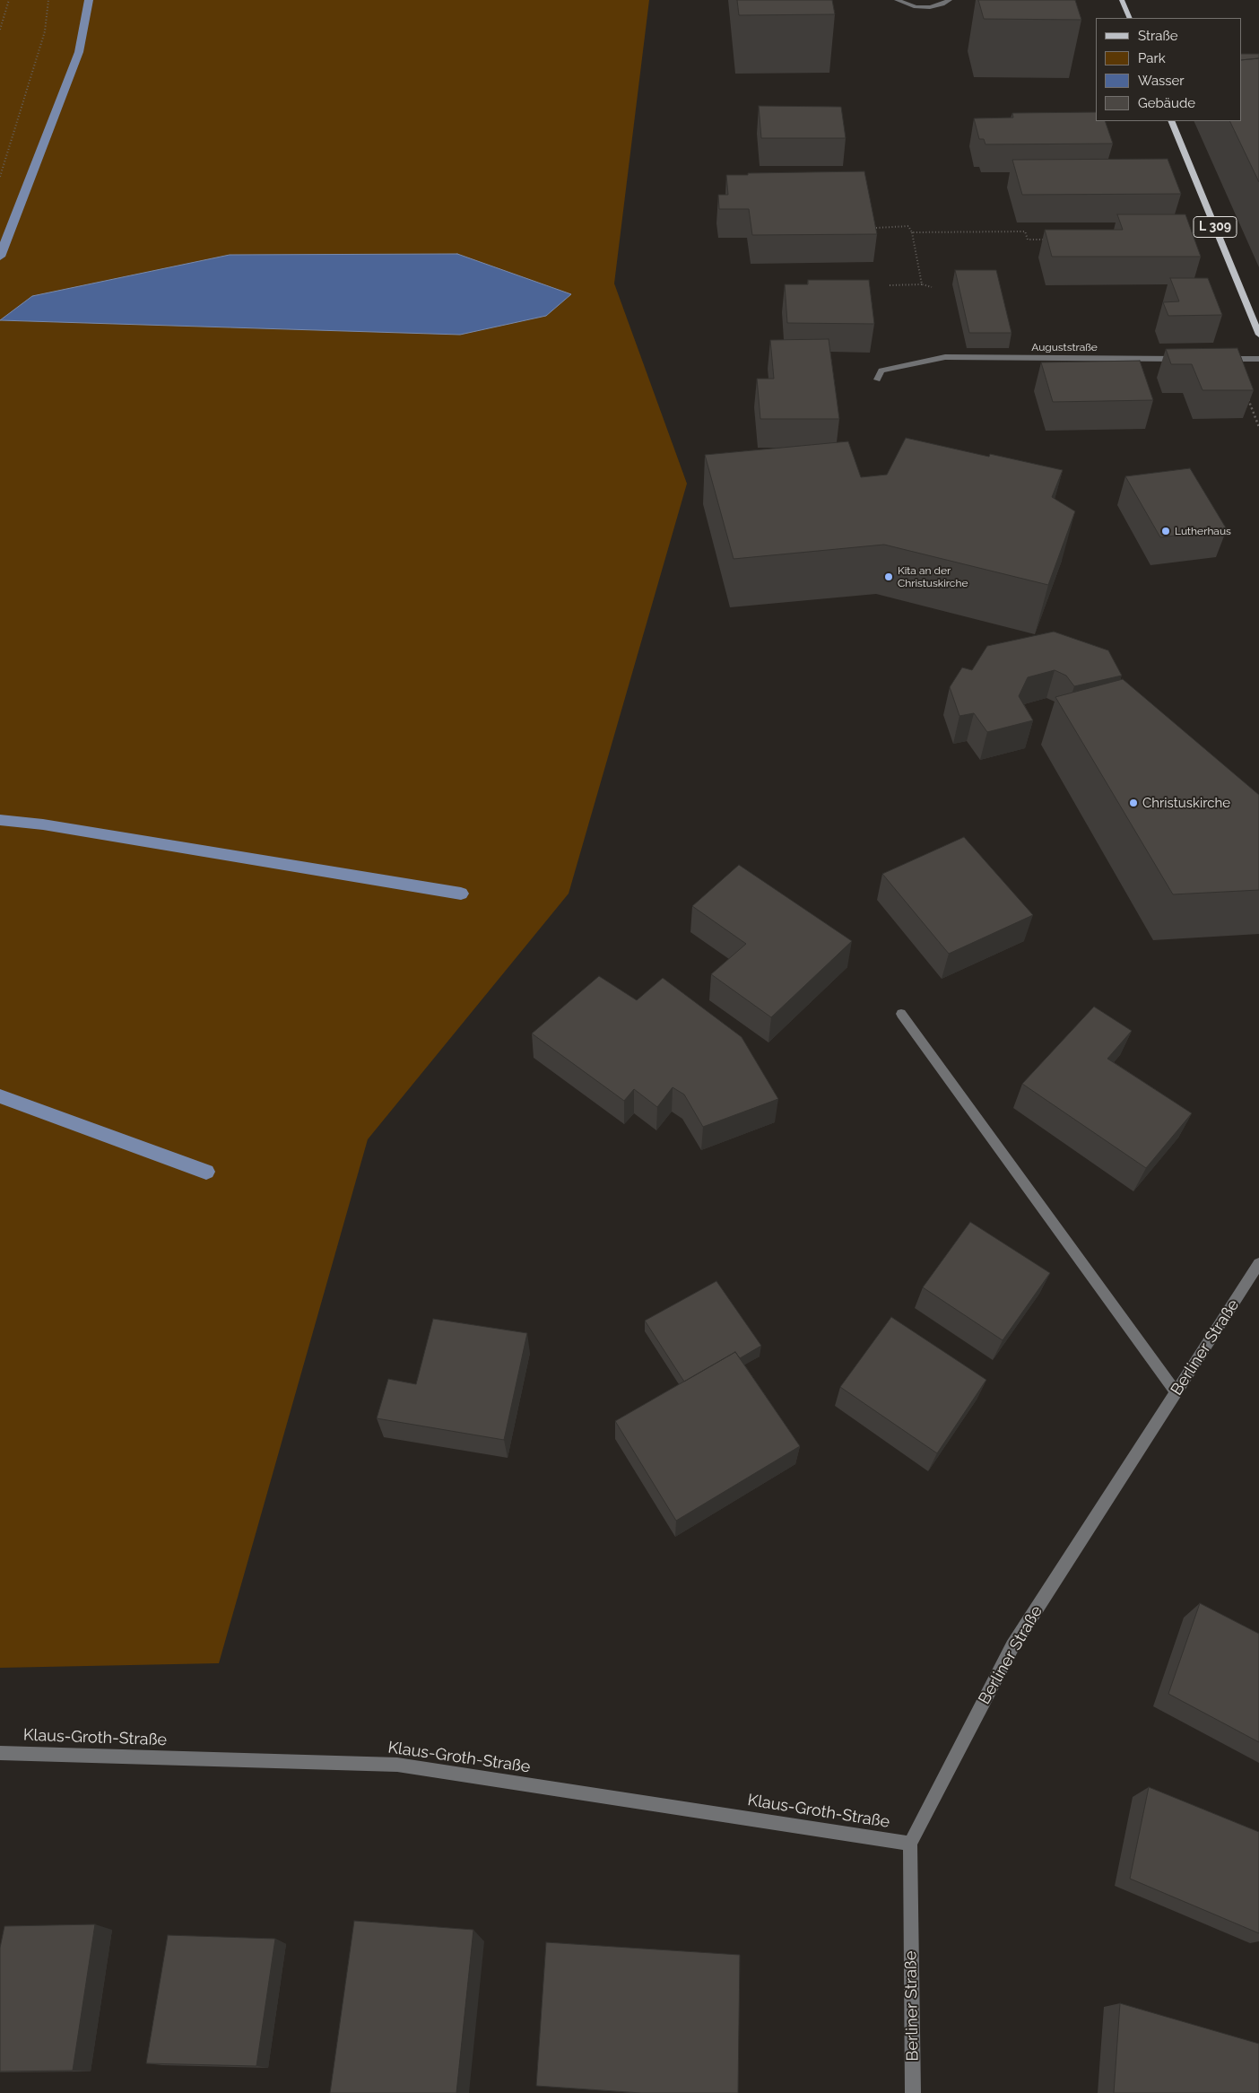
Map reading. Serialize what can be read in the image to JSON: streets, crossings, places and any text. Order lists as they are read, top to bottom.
{
  "streets": {
    "main road": ["L 309"],
    "street": ["Auguststraße", "Berliner Straße", "Klaus-Groth-Straße"]
  },
  "crossings": [
    ["Berliner Straße", "Klaus-Groth-Straße"]
  ],
  "places": ["Lutherhaus", "Kita an der Christuskirche", "Christuskirche"],
  "legend": [
    "Straße",
    "Park",
    "Wasser",
    "Gebäude"
  ]
}
